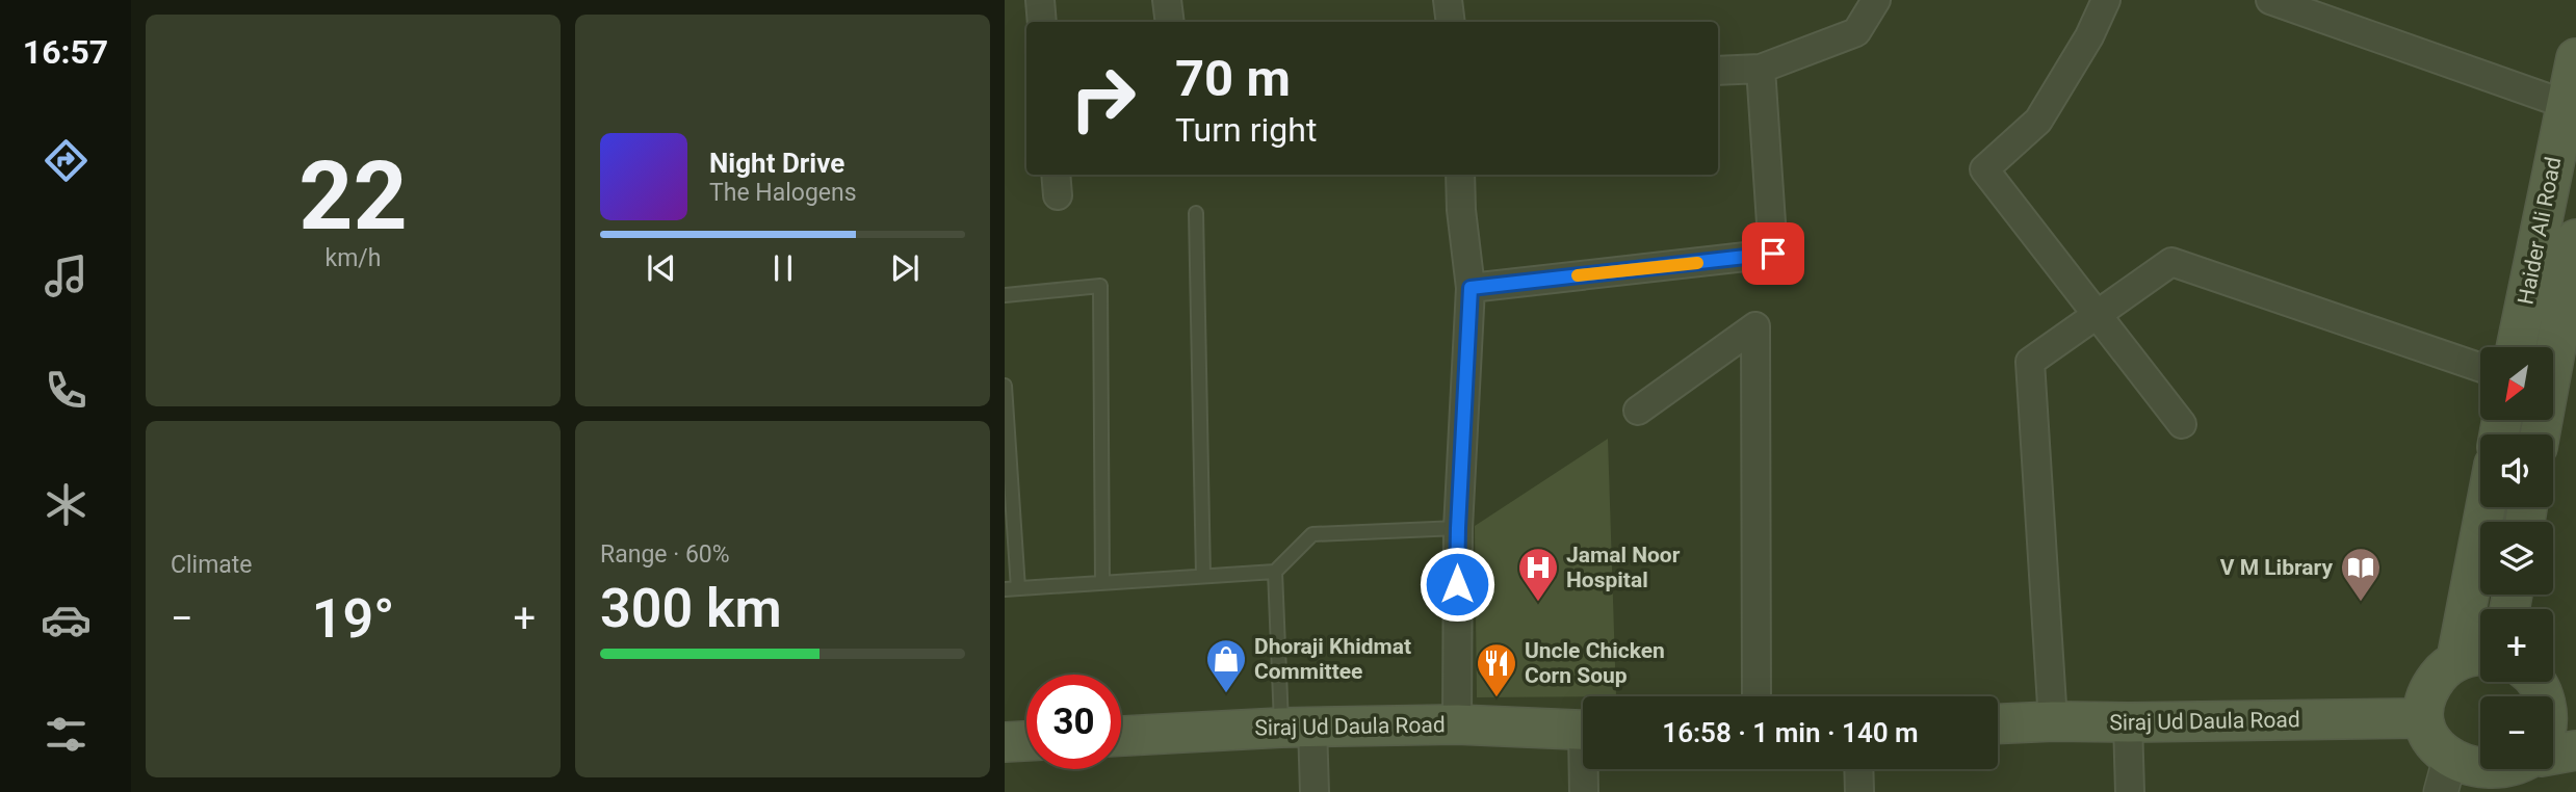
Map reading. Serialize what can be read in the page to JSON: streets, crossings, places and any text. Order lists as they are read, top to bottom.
{
  "streets": {
    "main road": ["Haider Ali Road", "Siraj Ud Daula Road"]
  },
  "places": {
    "hospital": ["Jamal Noor Hospital"],
    "library": ["V M Library"],
    "shop": ["Dhoraji Khidmat Committee"],
    "restaurant": ["Uncle Chicken Corn Soup"]
  },
  "north": "bottom left",
  "page": {
    "tabs": "16:57",
    "tile": [
      ["22", "km/h"],
      "Climate",
      ["Range · 60%", "300 km"]
    ],
    "turn": ["70 m", "Turn right"],
    "song": ["Night Drive", "The Halogens"],
    "map_buttons": ["+", "−"],
    "heat": ["−", "19°", "+"],
    "limit": "30",
    "trip": "16:58 · 1 min · 140 m"
  }
}
